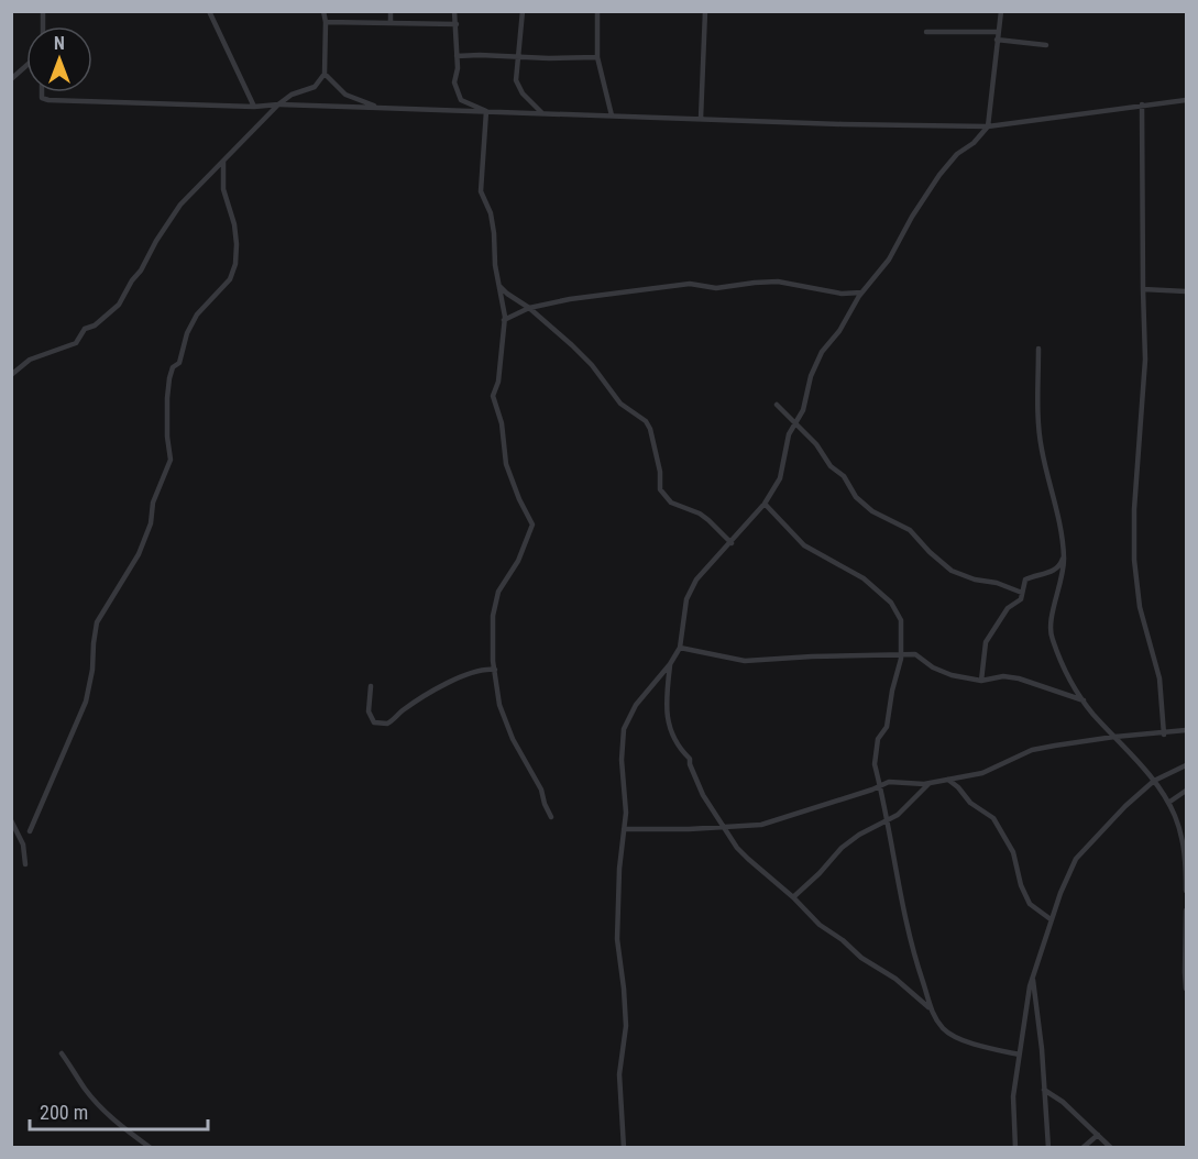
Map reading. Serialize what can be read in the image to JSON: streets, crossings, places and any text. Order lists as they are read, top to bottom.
{
  "scale_bar": "200 m",
  "north": "top"
}
